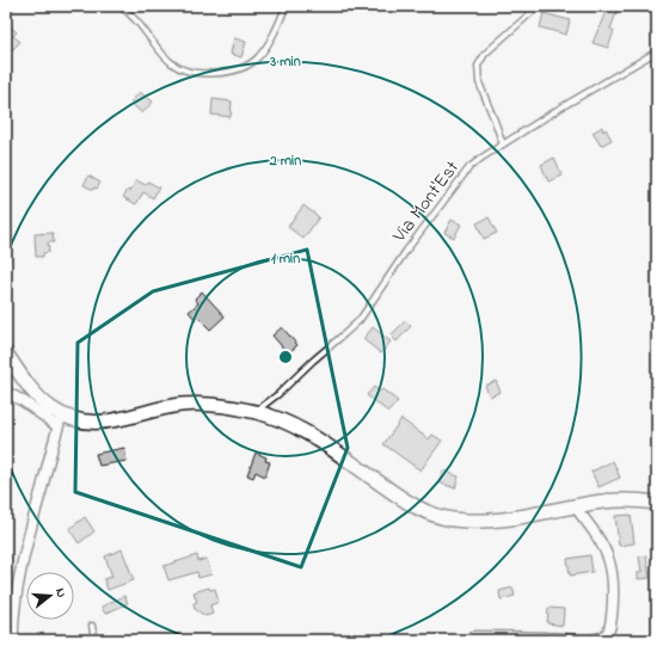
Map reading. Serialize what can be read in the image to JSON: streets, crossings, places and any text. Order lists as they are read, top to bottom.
{
  "streets": {
    "lane": ["Via Mont'Est"]
  },
  "north": "right",
  "rings": ["3 min", "2 min", "1 min"]
}
